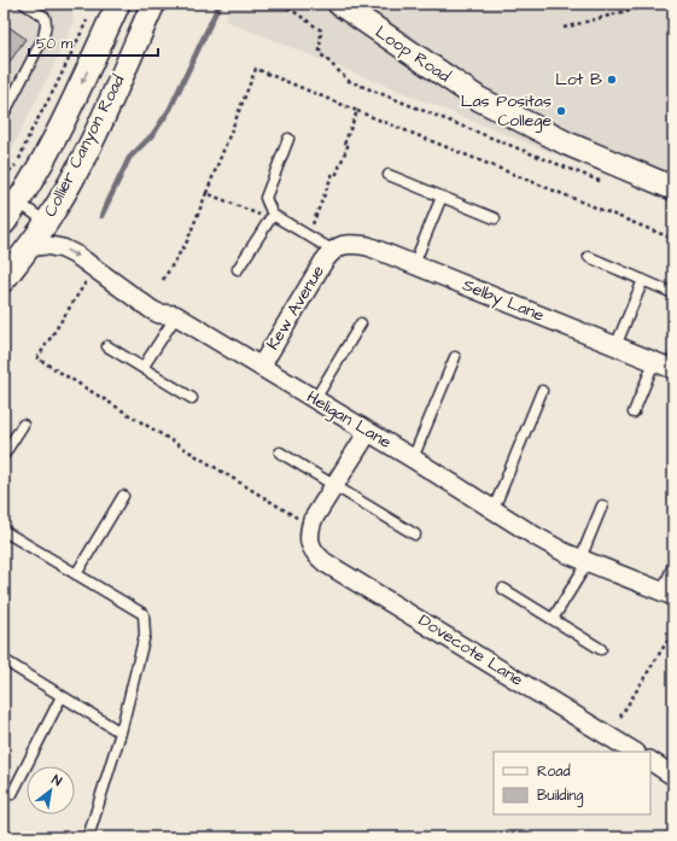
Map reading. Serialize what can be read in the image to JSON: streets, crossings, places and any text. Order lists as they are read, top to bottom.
{
  "streets": {
    "street": [
      "Loop Road",
      "Collier Canyon Road",
      "Selby Lane",
      "Kew Avenue",
      "Heligan Lane",
      "Dovecote Lane"
    ]
  },
  "crossings": [
    ["Collier Canyon Road", "Heligan Lane"],
    ["Selby Lane", "Kew Avenue"],
    ["Kew Avenue", "Heligan Lane"]
  ],
  "places": ["Lot B", "Las Positas College"],
  "legend": ["Road", "Building"],
  "scale_bar": "50 m",
  "north": "top right"
}
